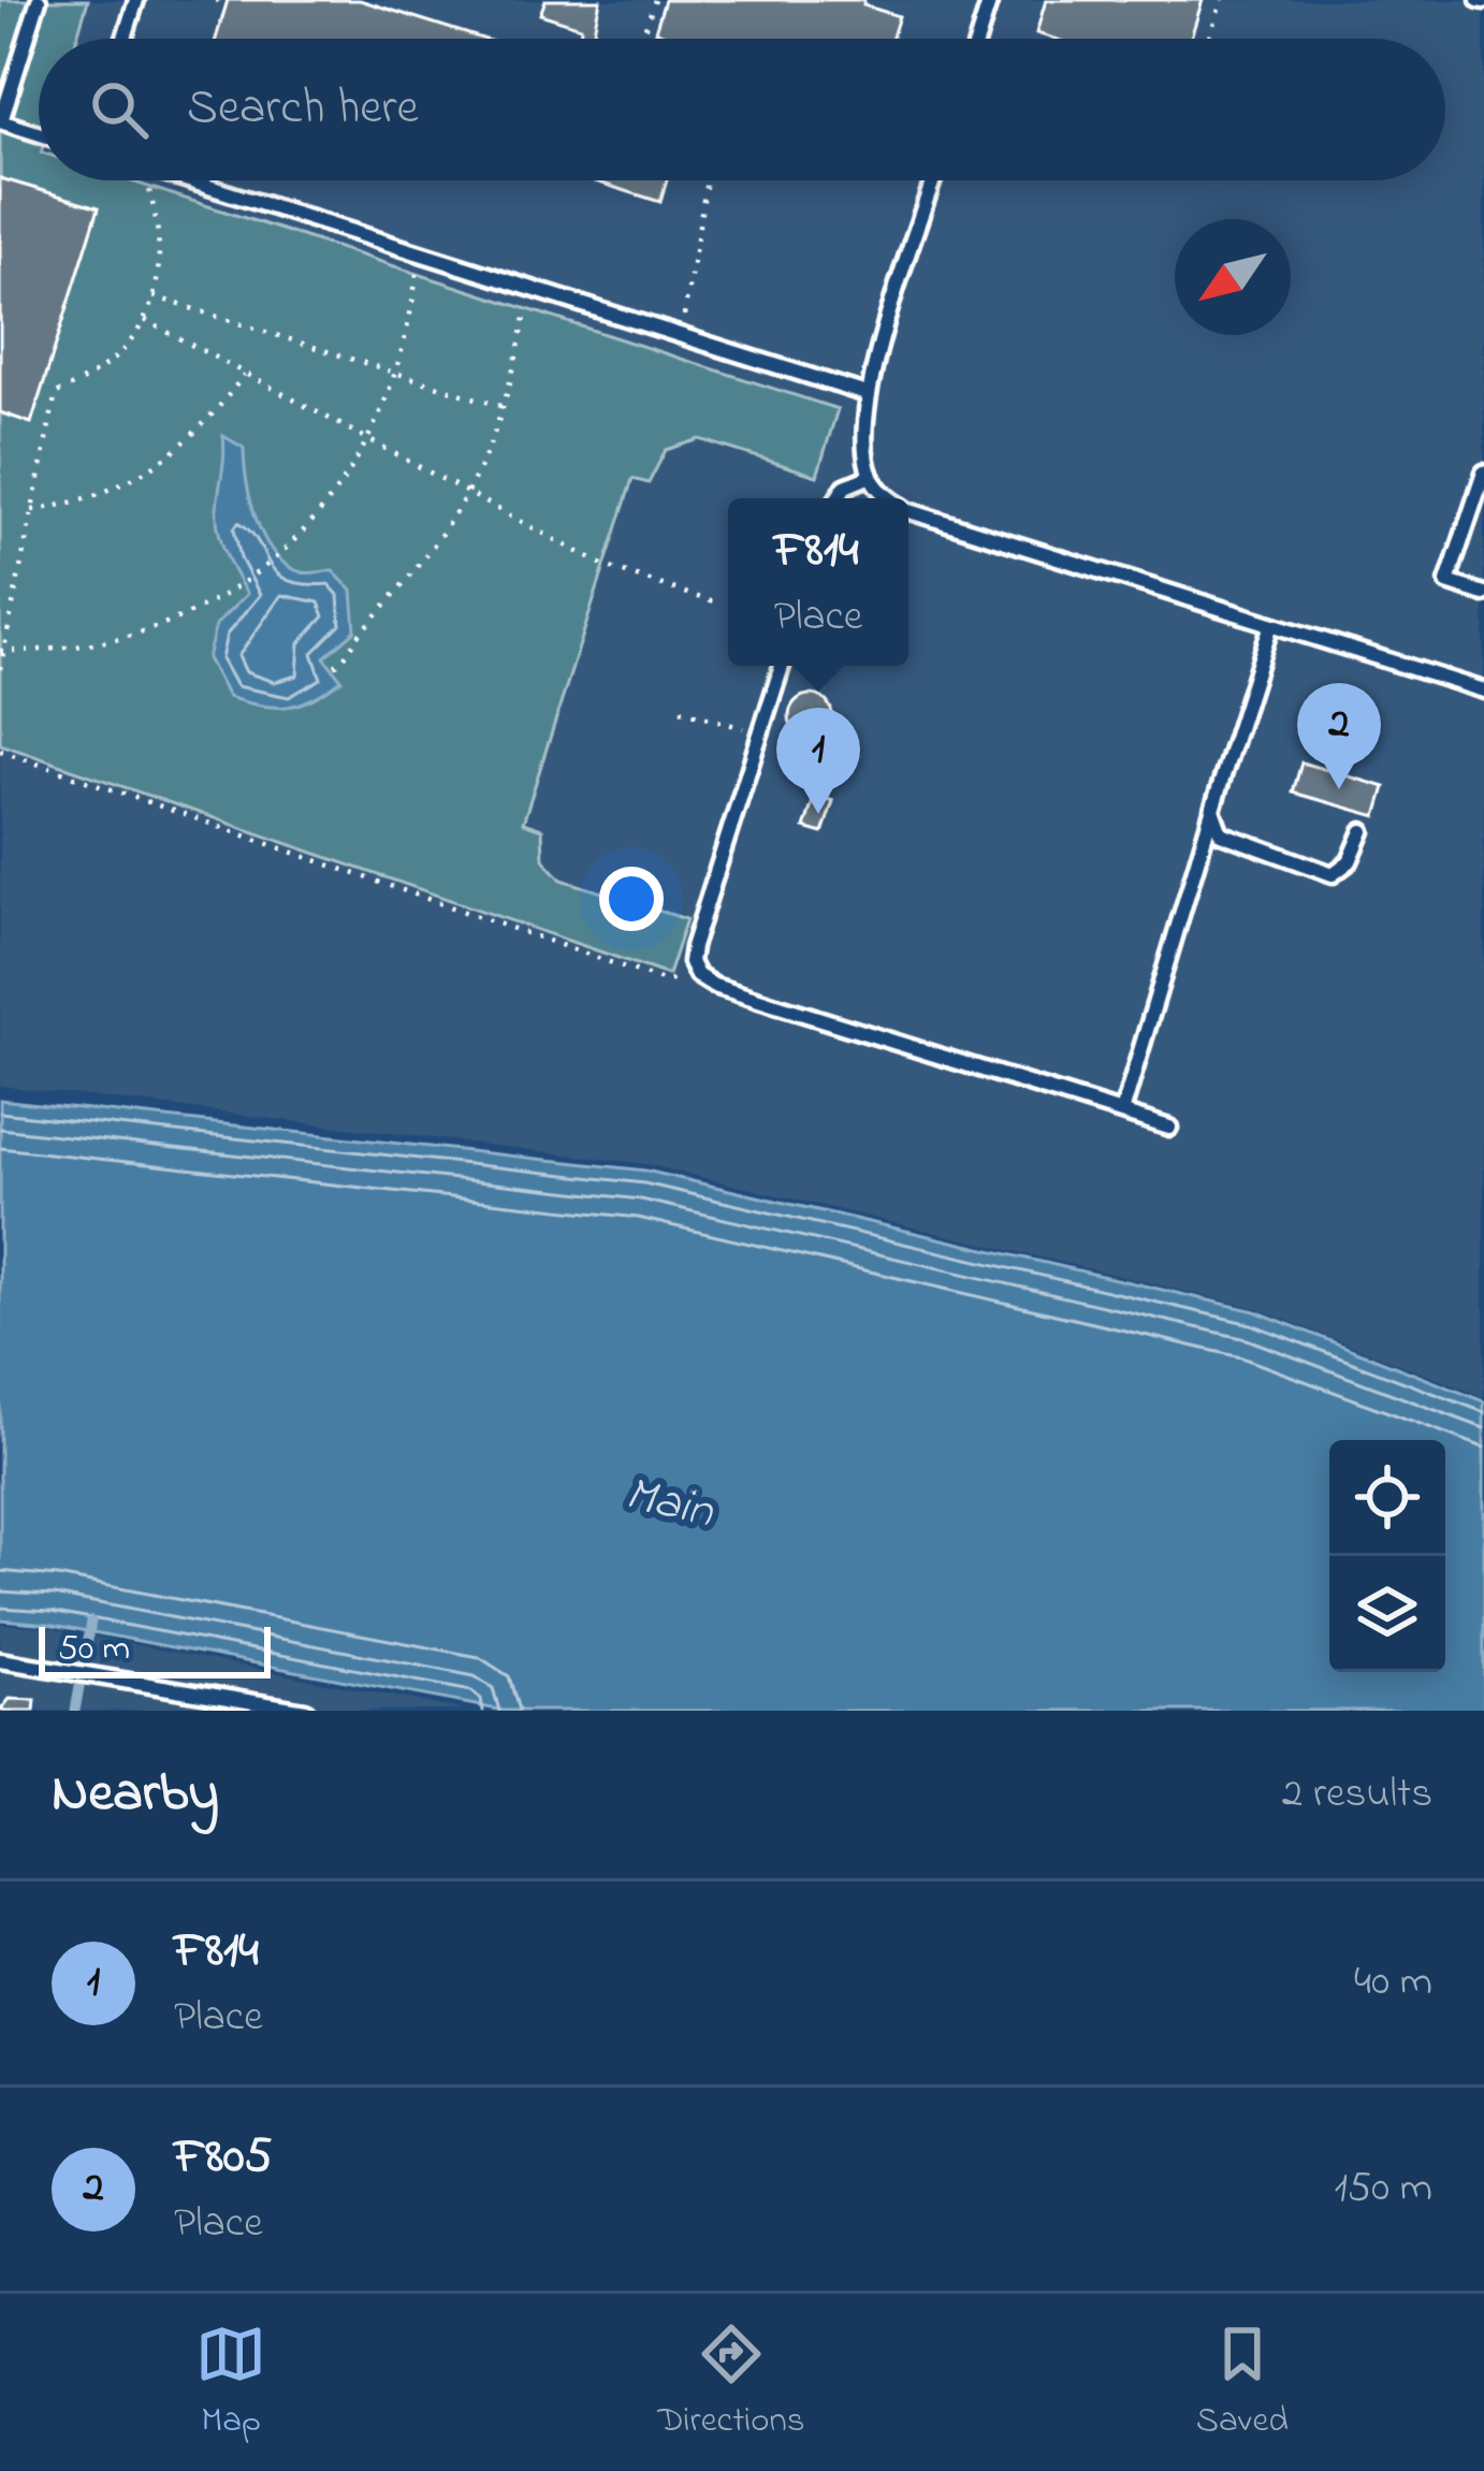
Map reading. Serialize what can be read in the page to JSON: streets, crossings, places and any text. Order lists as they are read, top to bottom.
{
  "water": ["Main"],
  "scale_bar": "50 m",
  "north": "bottom left",
  "page": {
    "search": "Search here",
    "popup": ["F814", "Place"],
    "pins": ["2", "1"],
    "scale": "50 m",
    "heading": ["Nearby", "2 results"],
    "list": [
      {
        "mark": "1",
        "name": "F814",
        "note": "Place",
        "value": "40 m"
      },
      {
        "mark": "2",
        "name": "F805",
        "note": "Place",
        "value": "150 m"
      }
    ],
    "nav": ["Map", "Directions", "Saved"]
  }
}
